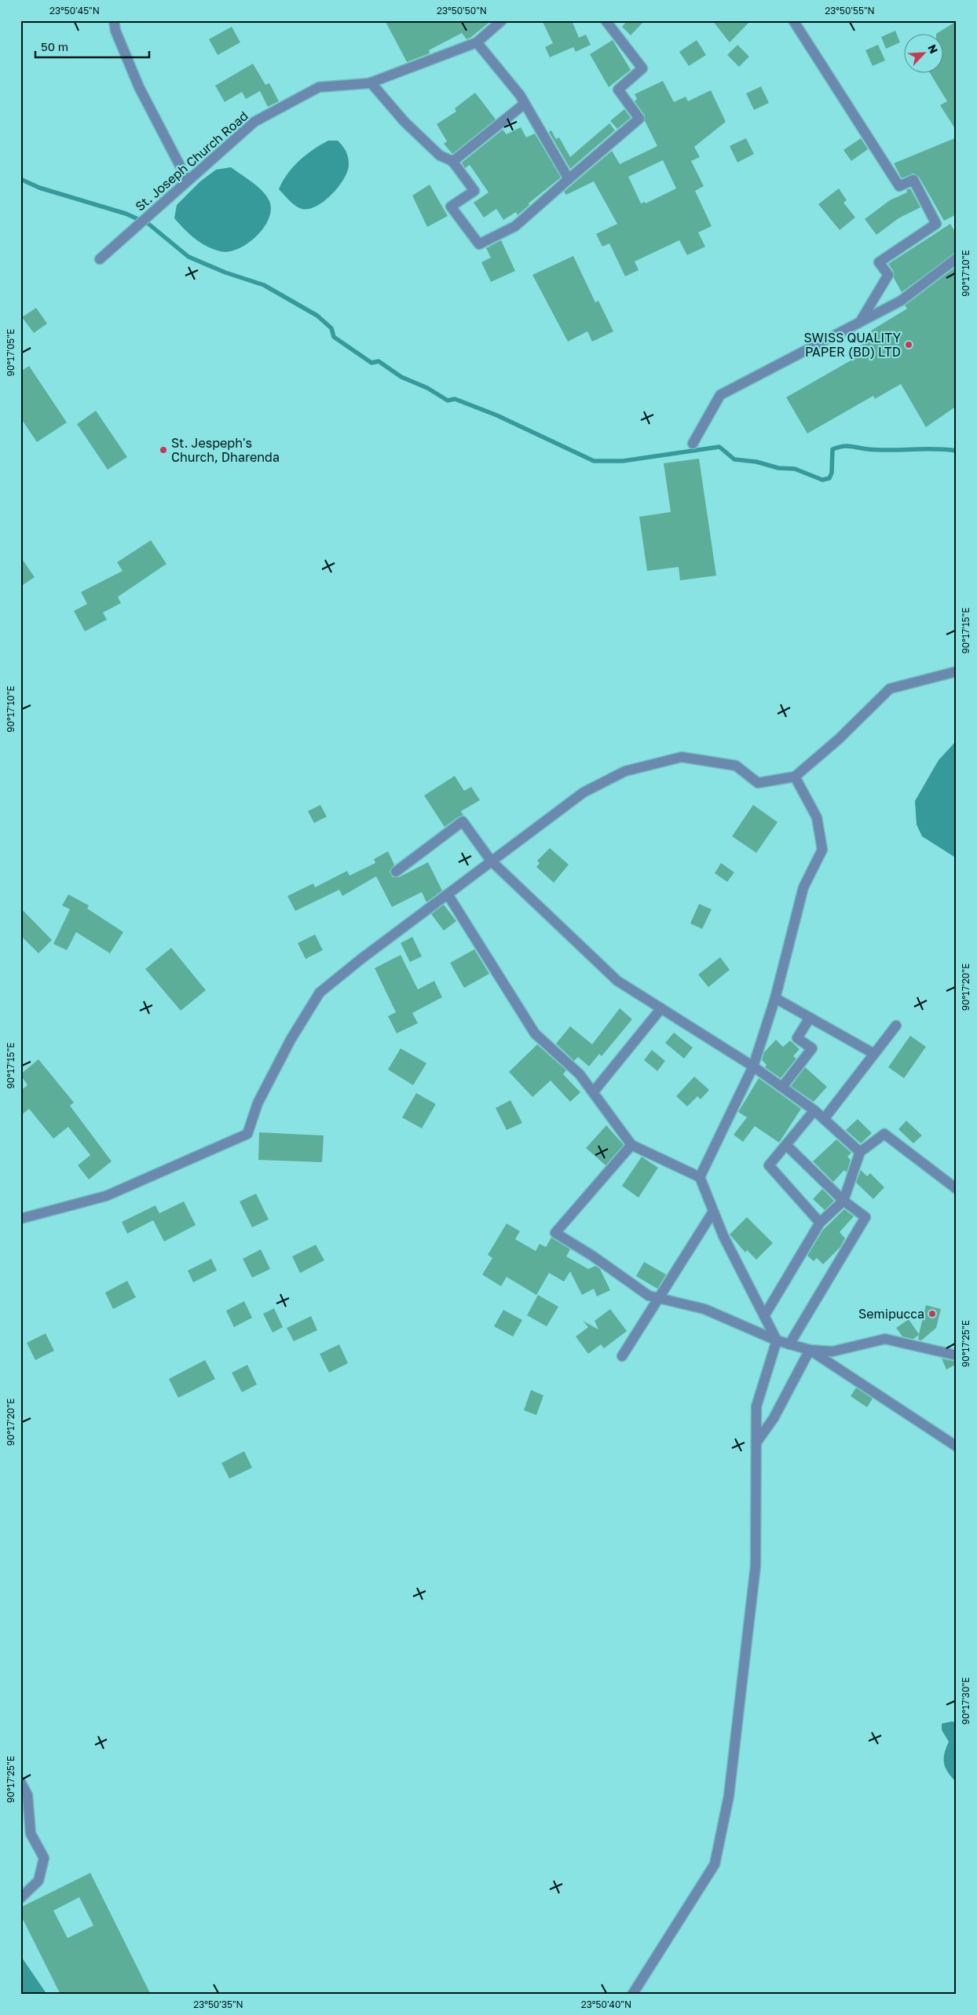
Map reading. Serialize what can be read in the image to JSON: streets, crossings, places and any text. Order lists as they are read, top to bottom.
{
  "streets": {
    "street": ["St. Joseph Church Road"]
  },
  "places": ["SWISS QUALITY PAPER (BD) LTD", "St. Jespeph's Church, Dharenda", "Semipucca"],
  "scale_bar": "50 m",
  "north": "top right",
  "coordinates": [
    "23°50'45\"N",
    "23°50'50\"N",
    "23°50'55\"N",
    "90°17'10\"E",
    "90°17'05\"E",
    "90°17'15\"E",
    "90°17'20\"E",
    "90°17'25\"E",
    "90°17'30\"E",
    "23°50'35\"N",
    "23°50'40\"N"
  ]
}
